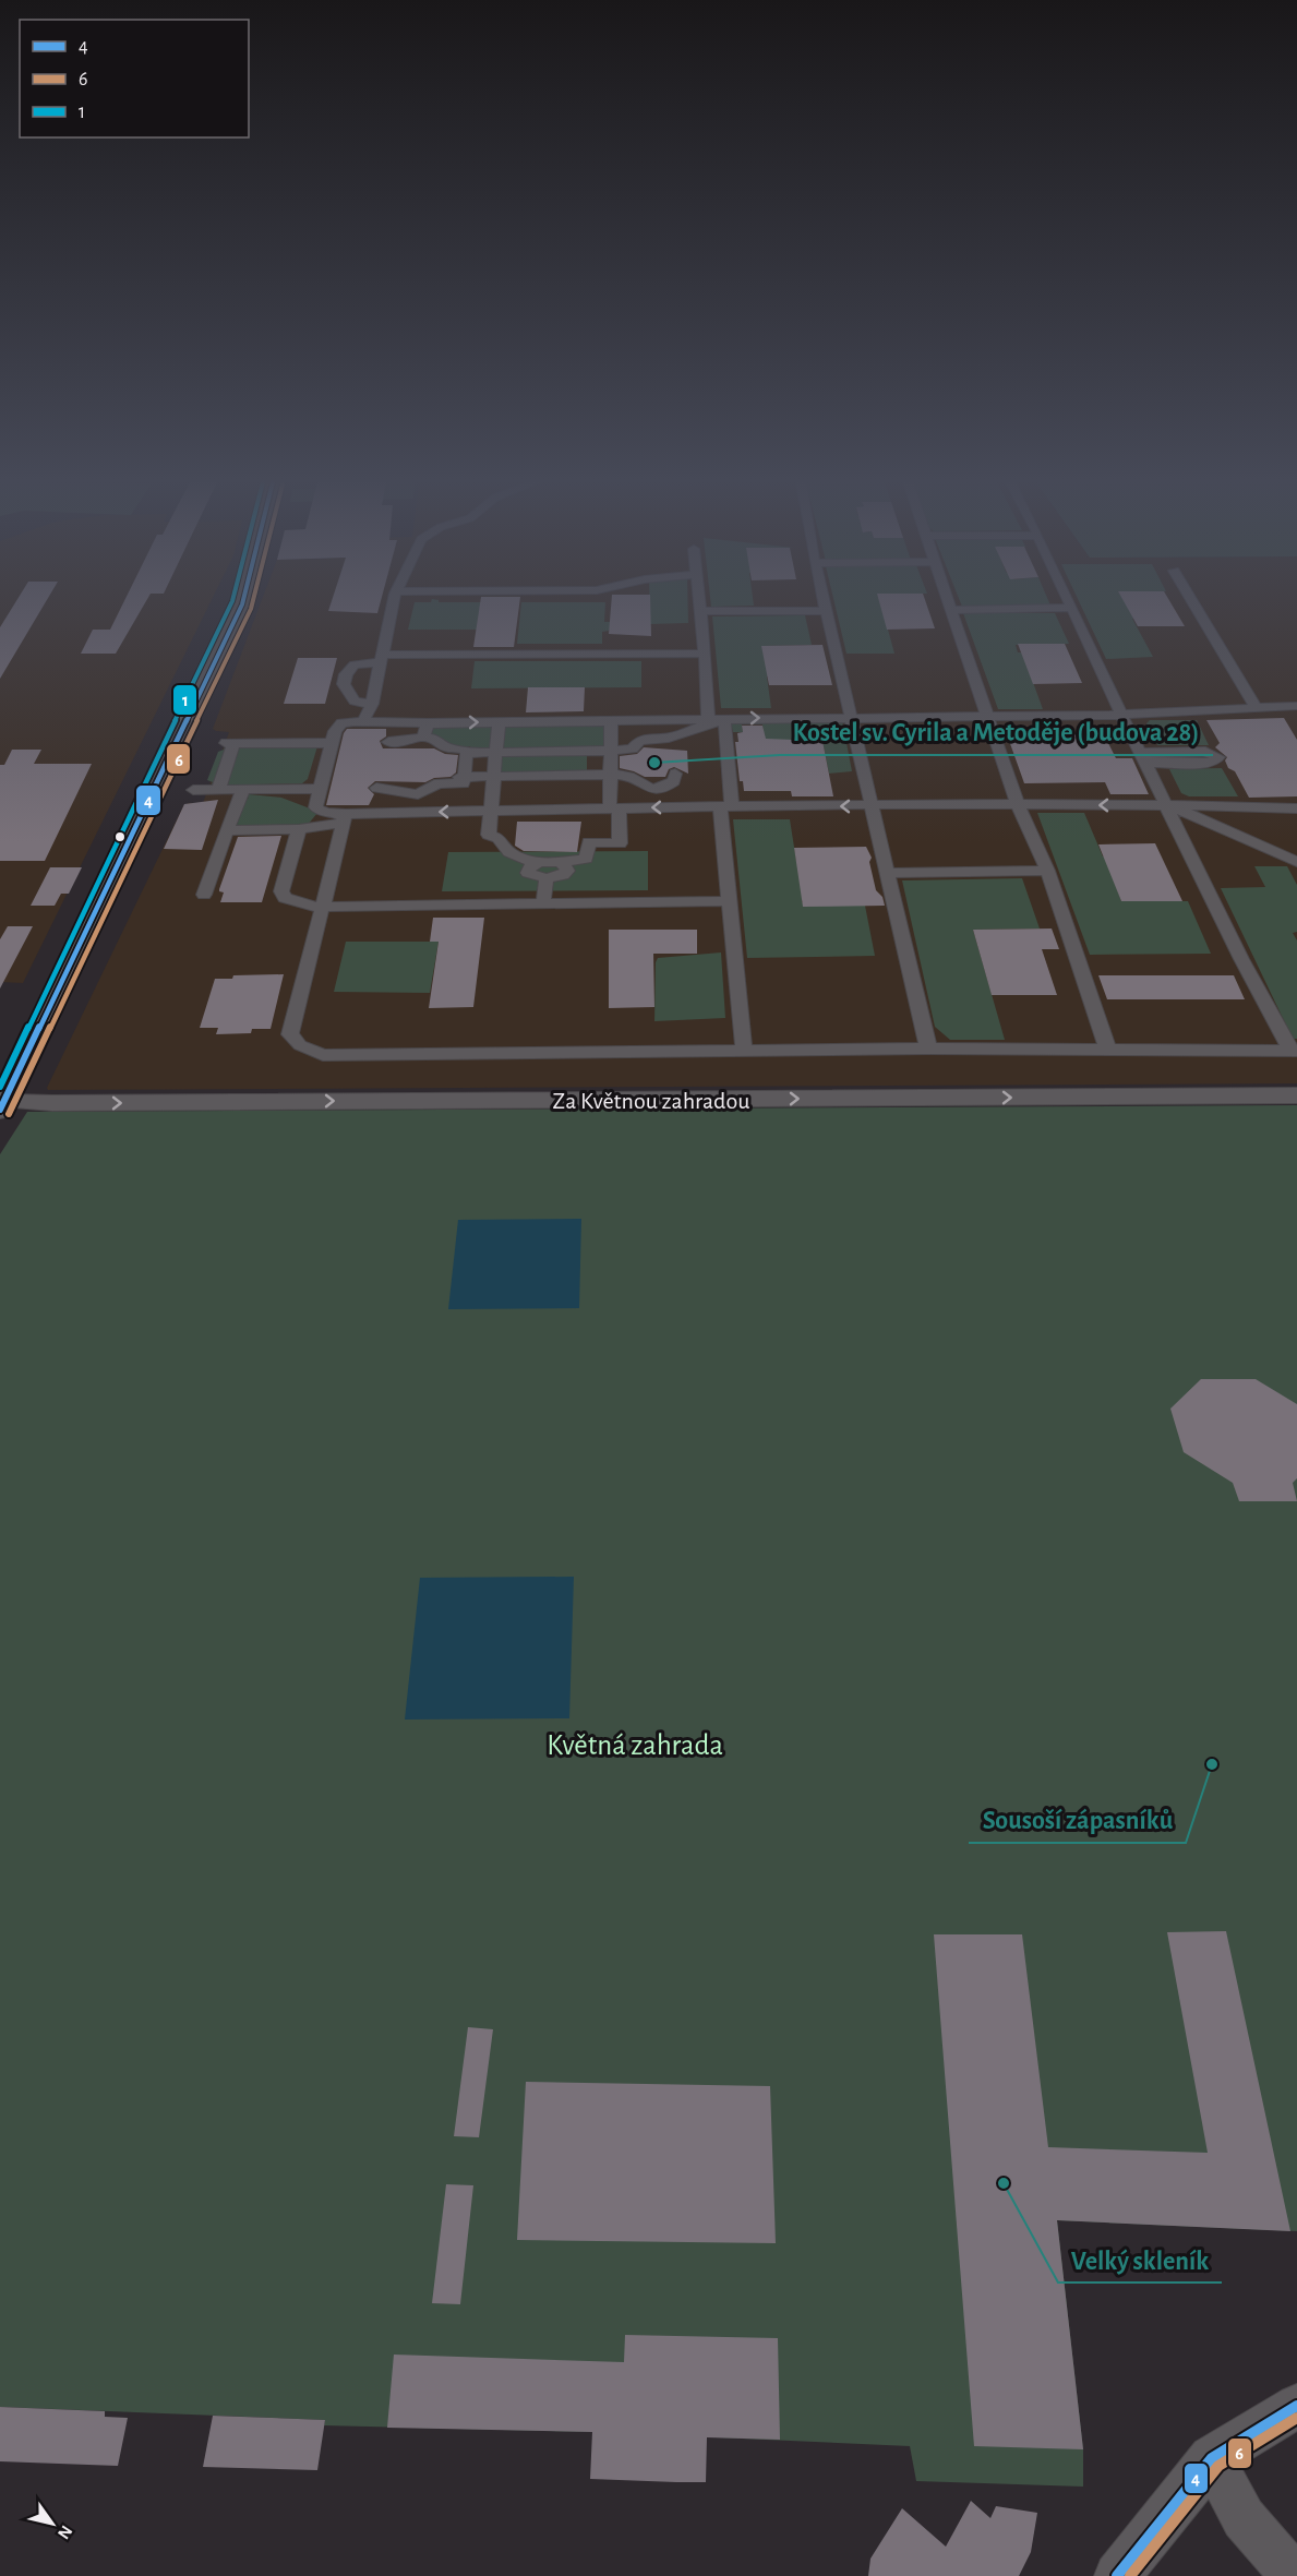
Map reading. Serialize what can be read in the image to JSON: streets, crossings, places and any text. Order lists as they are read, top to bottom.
{
  "streets": {
    "street": ["Za Květnou zahradou"]
  },
  "parks": ["Květná zahrada"],
  "places": ["Kostel sv. Cyrila a Metoděje (budova 28)", "Sousoší zápasníků", "Velký skleník"],
  "lines": ["transit line 4", "transit line 6", "transit line 1"],
  "legend": ["4", "6", "1"],
  "north": "bottom right"
}
